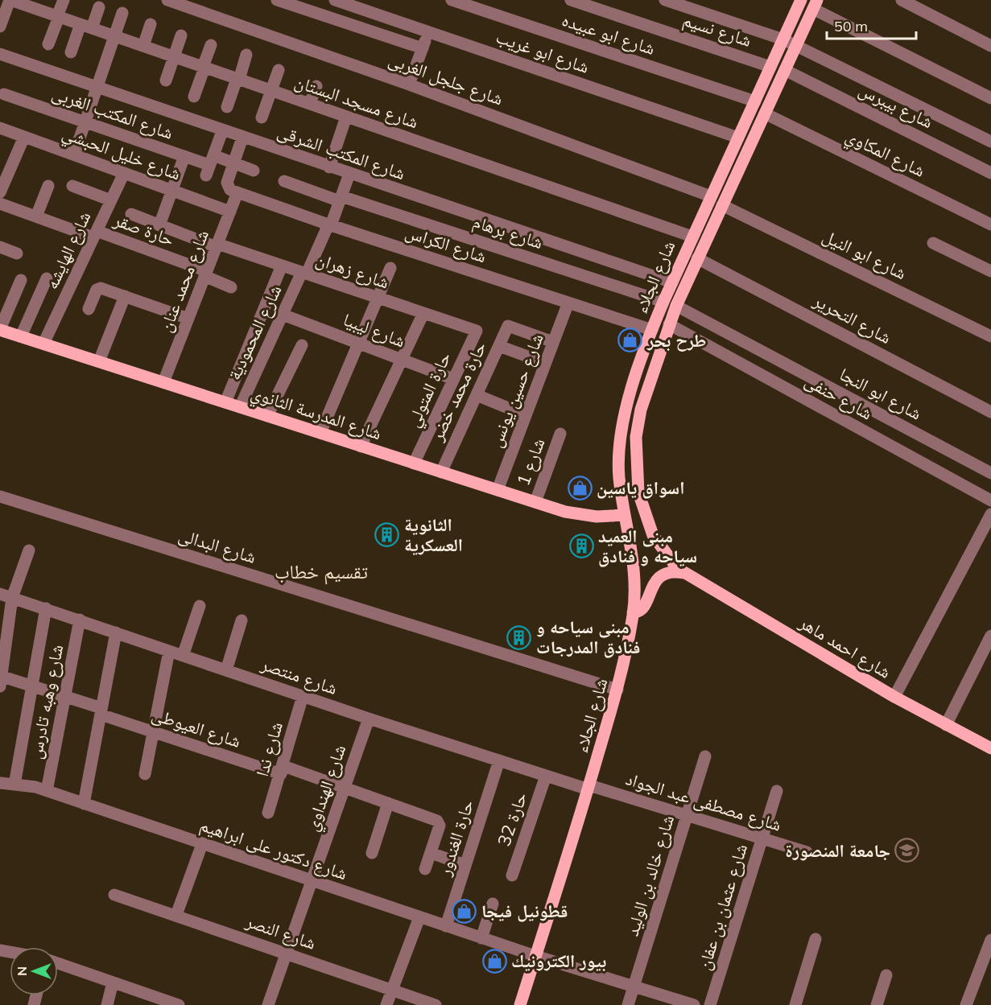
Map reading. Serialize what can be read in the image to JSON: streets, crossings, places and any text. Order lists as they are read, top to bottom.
{
  "streets": {
    "main road": ["شارع الجلاء", "شارع المدرسة الثانوي", "شارع احمد ماهر"],
    "street": [
      "شارع نسيم",
      "شارع ابو عبيده",
      "شارع ابو غريب",
      "شارع جلجل الغربى",
      "شارع مسجد البستان",
      "شارع بيبرس",
      "شارع المكتب الغربى",
      "شارع المكتب الشرقى",
      "شارع خليل الحبشي",
      "شارع المكاوي",
      "حارة صقر",
      "شارع برهام",
      "شارع الكراس",
      "شارع الهايشه",
      "شارع ابو النيل",
      "شارع زهران",
      "شارع محمد عنان",
      "شارع التحرير",
      "شارع ليبيا",
      "شارع المحمودية",
      "حارة المتولي",
      "شارع حسين يونس",
      "حارة محمد خضر",
      "شارع ابو النجا",
      "شارع حنفى",
      "شارع 1",
      "شارع البدالى",
      "شارع منتصر",
      "شارع وهبه تادرس",
      "شارع العيوطى",
      "شارع ندا",
      "شارع الهنداوي",
      "شارع مصطفى عبد الجواد",
      "حارة 32",
      "حارة الغندور",
      "شارع دكتور على ابراهيم",
      "شارع خالد بن الوليد",
      "شارع عثمان بن عفان",
      "شارع النصر"
    ]
  },
  "crossings": [
    ["شارع نسيم", "شارع الجلاء"],
    ["شارع ابو عبيده", "شارع الجلاء"],
    ["شارع ابو غريب", "شارع الجلاء"],
    ["شارع جلجل الغربى", "شارع الجلاء"],
    ["شارع مسجد البستان", "شارع الجلاء"],
    ["شارع بيبرس", "شارع الجلاء"],
    ["شارع المكتب الغربى", "شارع محمد عنان"],
    ["شارع المكتب الشرقى", "شارع الجلاء"],
    ["شارع المكتب الشرقى", "شارع محمد عنان"],
    ["شارع المكتب الشرقى", "شارع المحمودية"],
    ["شارع خليل الحبشي", "شارع الهايشه"],
    ["شارع خليل الحبشي", "شارع محمد عنان"],
    ["شارع المكاوي", "شارع الجلاء"],
    ["حارة صقر", "شارع الهايشه"],
    ["حارة صقر", "شارع محمد عنان"],
    ["شارع برهام", "شارع الجلاء"],
    ["شارع برهام", "شارع المحمودية"],
    ["شارع الكراس", "شارع الجلاء"],
    ["شارع الكراس", "شارع محمد عنان"],
    ["شارع الكراس", "شارع المحمودية"],
    ["شارع الكراس", "شارع حسين يونس"],
    ["شارع الهايشه", "شارع المدرسة الثانوي"],
    ["شارع ابو النيل", "شارع الجلاء"],
    ["شارع زهران", "شارع محمد عنان"],
    ["شارع زهران", "شارع المحمودية"],
    ["شارع زهران", "حارة المتولي"],
    ["شارع الجلاء", "شارع التحرير"],
    ["شارع الجلاء", "شارع ابو النجا"],
    ["شارع الجلاء", "شارع حنفى"],
    ["شارع الجلاء", "شارع المدرسة الثانوي"],
    ["شارع الجلاء", "شارع البدالى"],
    ["شارع الجلاء", "شارع احمد ماهر"],
    ["شارع الجلاء", "شارع منتصر"],
    ["شارع الجلاء", "شارع مصطفى عبد الجواد"],
    ["شارع الجلاء", "شارع دكتور على ابراهيم"],
    ["شارع محمد عنان", "شارع المدرسة الثانوي"],
    ["شارع ليبيا", "شارع المحمودية"],
    ["شارع ليبيا", "حارة المتولي"],
    ["شارع المحمودية", "شارع المدرسة الثانوي"],
    ["حارة المتولي", "شارع المدرسة الثانوي"],
    ["شارع حسين يونس", "حارة محمد خضر"],
    ["شارع حسين يونس", "شارع المدرسة الثانوي"],
    ["حارة محمد خضر", "شارع المدرسة الثانوي"],
    ["شارع المدرسة الثانوي", "شارع 1"],
    ["شارع منتصر", "شارع وهبه تادرس"],
    ["شارع منتصر", "شارع ندا"],
    ["شارع منتصر", "شارع الهنداوي"],
    ["شارع منتصر", "شارع مصطفى عبد الجواد"],
    ["شارع منتصر", "حارة 32"],
    ["شارع منتصر", "حارة الغندور"],
    ["شارع وهبه تادرس", "شارع العيوطى"],
    ["شارع وهبه تادرس", "شارع دكتور على ابراهيم"],
    ["شارع العيوطى", "شارع ندا"],
    ["شارع العيوطى", "شارع الهنداوي"],
    ["شارع الهنداوي", "شارع دكتور على ابراهيم"],
    ["شارع الهنداوي", "شارع النصر"],
    ["شارع مصطفى عبد الجواد", "شارع خالد بن الوليد"],
    ["شارع مصطفى عبد الجواد", "شارع عثمان بن عفان"],
    ["حارة الغندور", "شارع دكتور على ابراهيم"],
    ["شارع دكتور على ابراهيم", "شارع خالد بن الوليد"]
  ],
  "districts": ["تقسيم خطاب"],
  "places": {
    "shop": [
      "طرح بحر",
      "اسواق ياسين",
      "قطونيل فيجا",
      "بيور الكترونيك"
    ],
    "building": ["الثانوية العسكرية", "مبنى العميد سياحه و فنادق", "مبنى سياحه و فنادق المدرجات"],
    "school or university": ["جامعة المنصورة"]
  },
  "scale_bar": "50 m",
  "north": "left"
}
